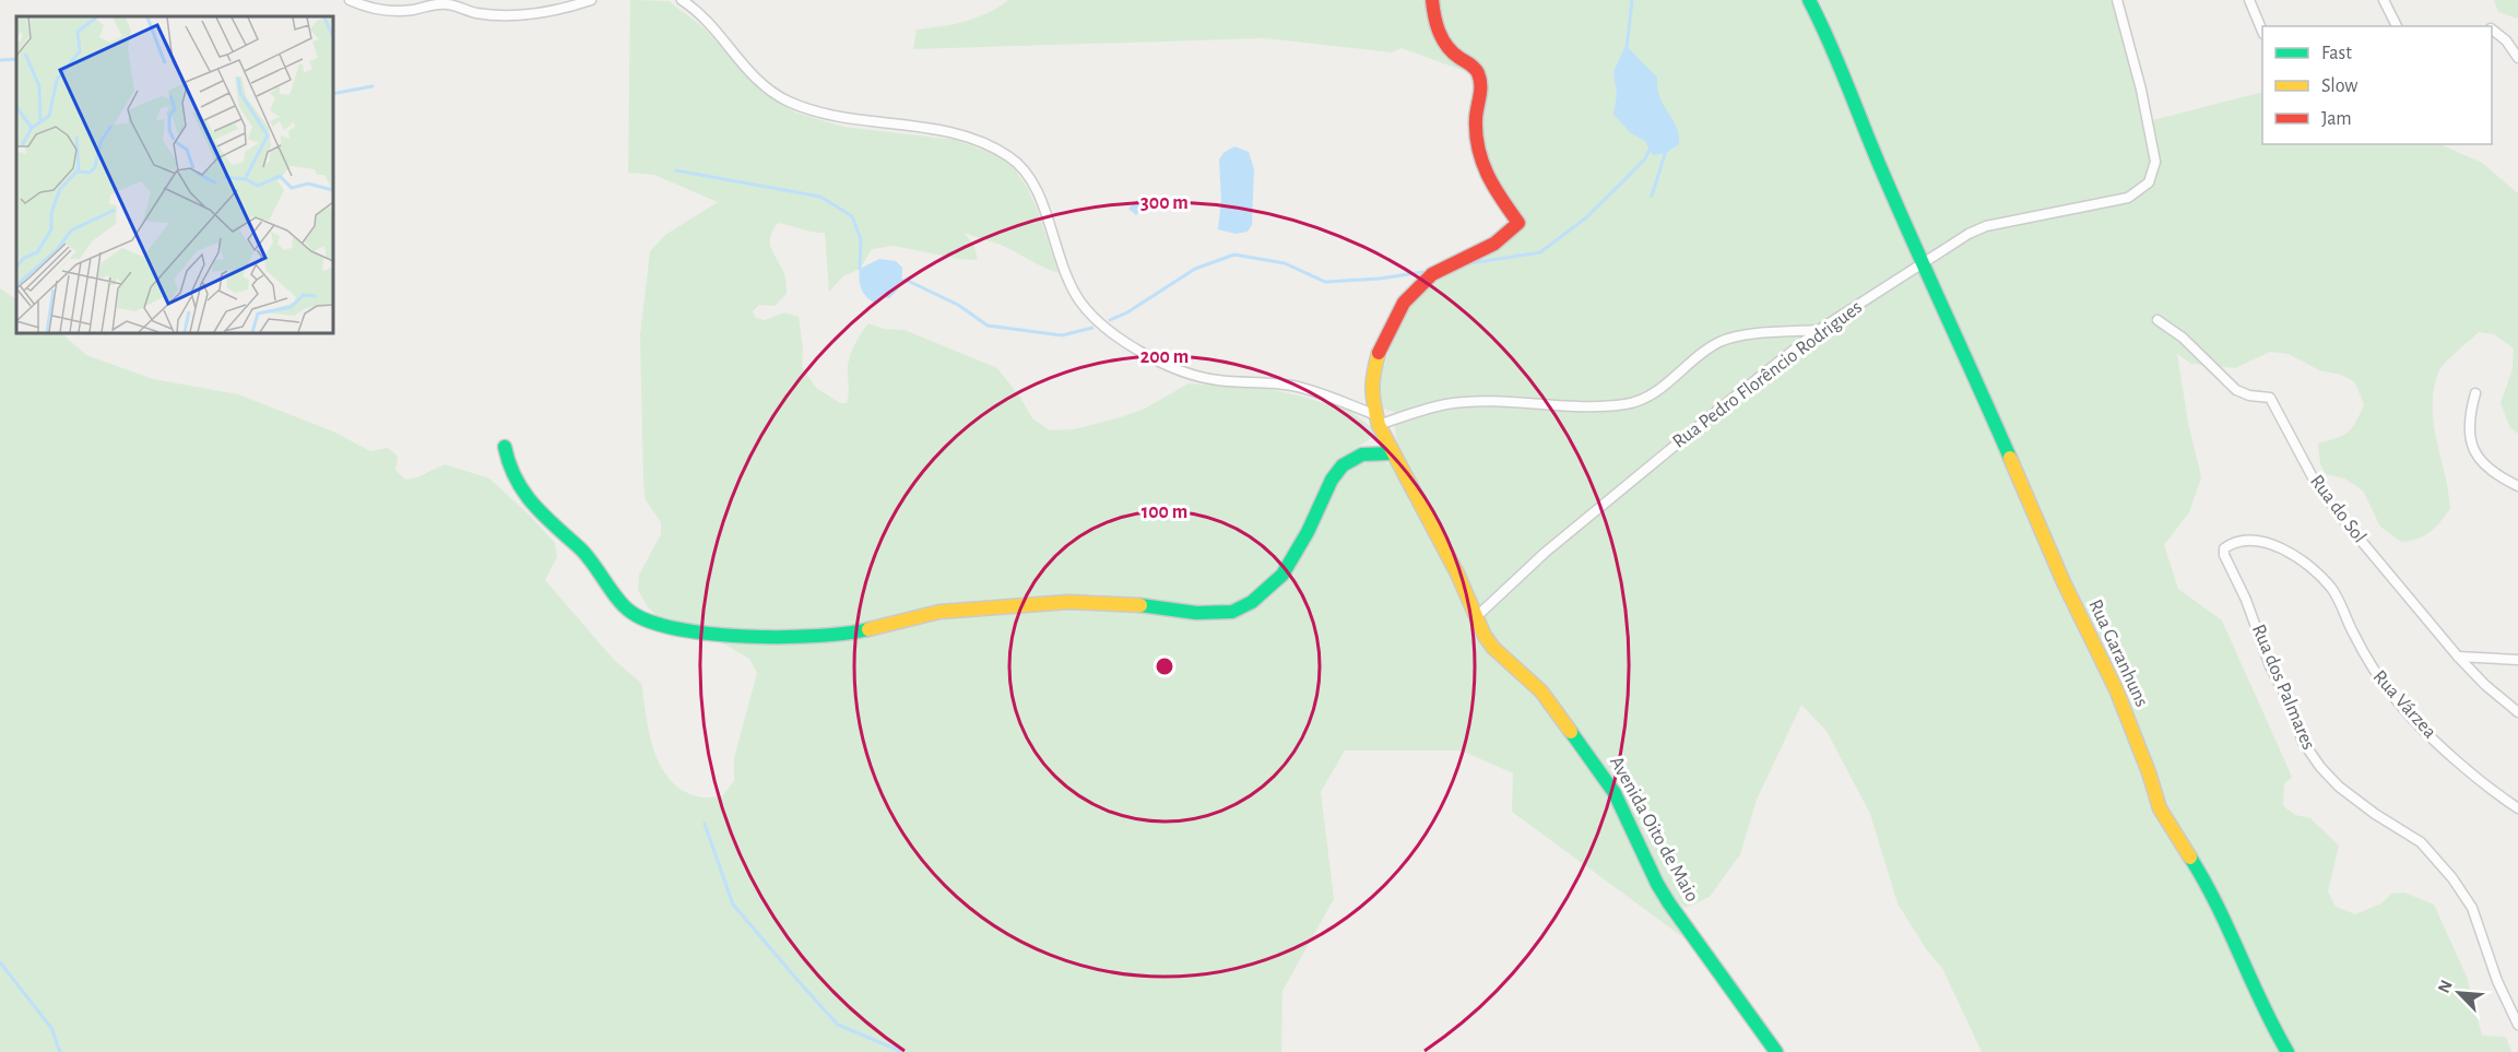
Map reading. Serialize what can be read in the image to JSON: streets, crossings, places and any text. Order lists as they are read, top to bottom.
{
  "streets": {
    "street": [
      "Rua Pedro Florêncio Rodrigues",
      "Rua do Sol",
      "Rua Garanhuns",
      "Rua dos Palmares",
      "Rua Várzea",
      "Avenida Oito de Maio"
    ]
  },
  "crossings": [
    ["Rua Pedro Florêncio Rodrigues", "Rua Garanhuns"],
    ["Rua Pedro Florêncio Rodrigues", "Avenida Oito de Maio"],
    ["Rua dos Palmares", "Rua Várzea"]
  ],
  "legend": ["Fast", "Slow", "Jam"],
  "north": "top left",
  "rings": ["300 m", "200 m", "100 m"]
}
